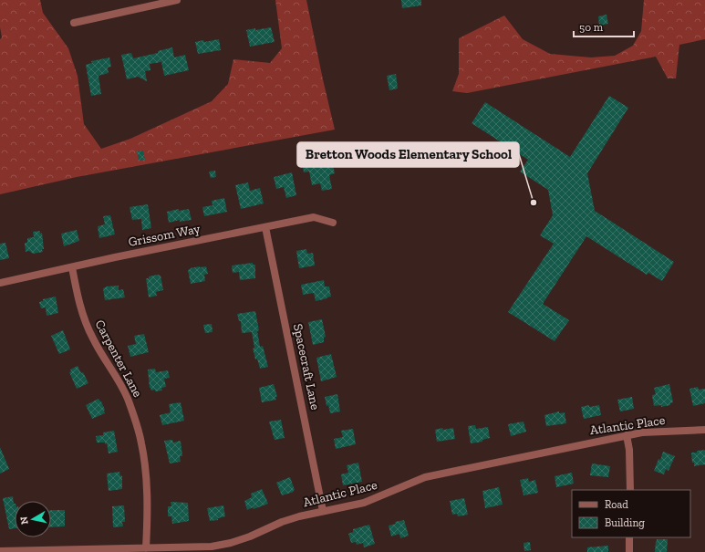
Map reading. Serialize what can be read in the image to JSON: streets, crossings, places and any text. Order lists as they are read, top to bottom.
{
  "streets": {
    "street": [
      "Grissom Way",
      "Carpenter Lane",
      "Spacecraft Lane",
      "Atlantic Place"
    ]
  },
  "crossings": [
    ["Grissom Way", "Carpenter Lane"],
    ["Grissom Way", "Spacecraft Lane"],
    ["Carpenter Lane", "Atlantic Place"],
    ["Spacecraft Lane", "Atlantic Place"]
  ],
  "places": ["Bretton Woods Elementary School"],
  "legend": ["Road", "Building"],
  "scale_bar": "50 m",
  "north": "left"
}
